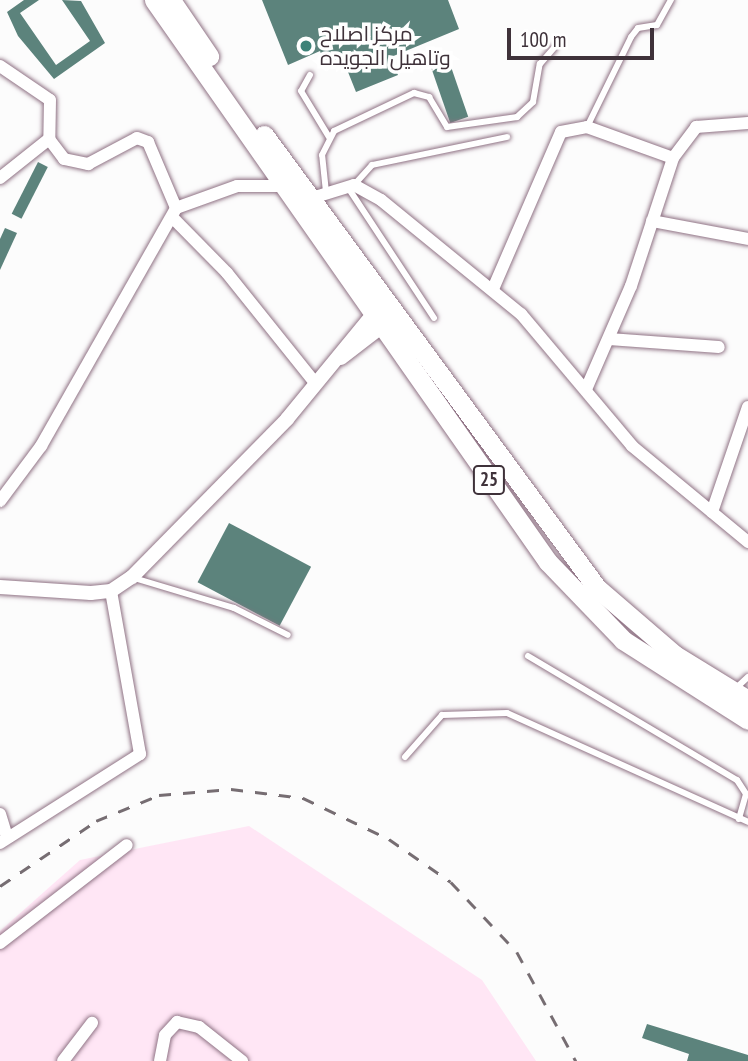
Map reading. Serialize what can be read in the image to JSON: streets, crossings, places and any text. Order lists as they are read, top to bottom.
{
  "streets": {
    "highway": ["25"]
  },
  "places": ["مركز اصلاح وتاهيل الجويده"],
  "scale_bar": "100 m"
}
